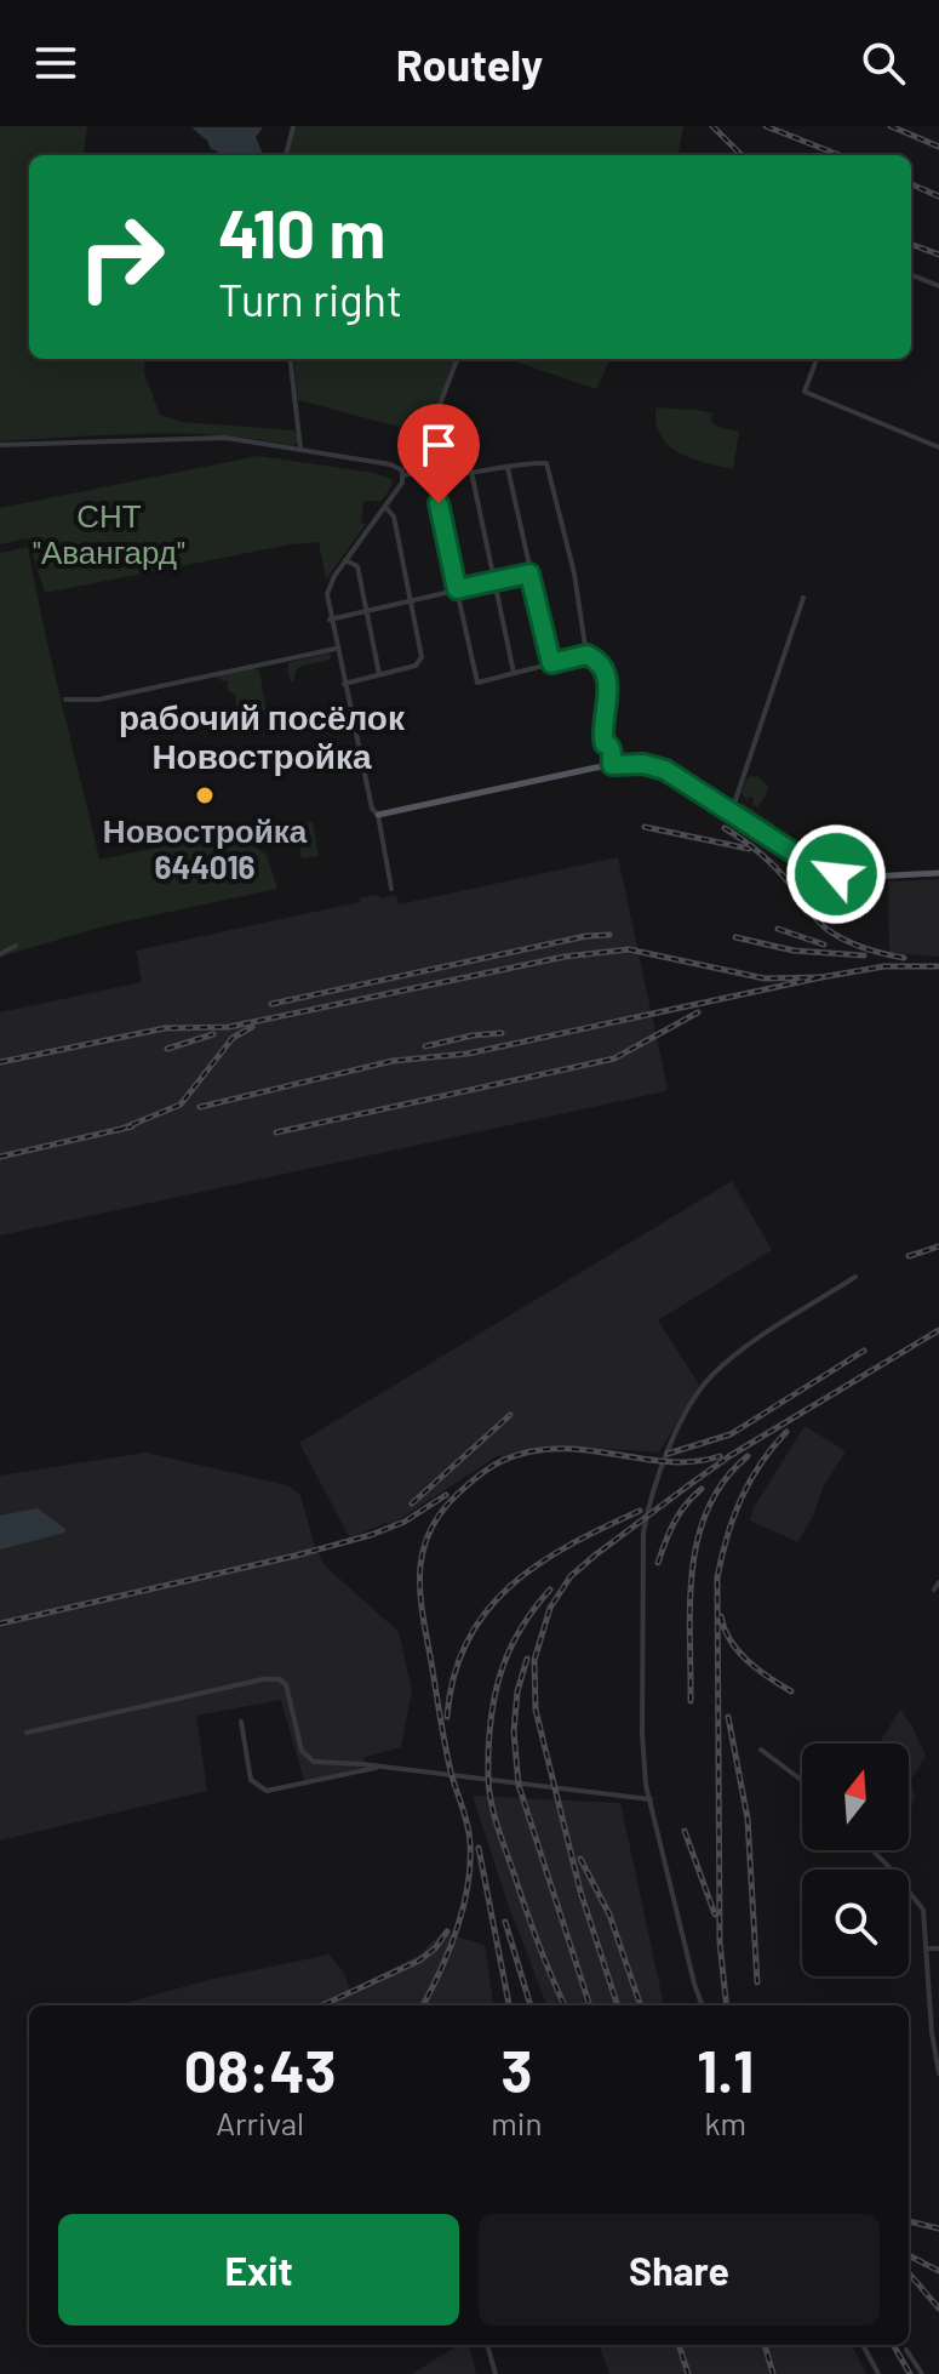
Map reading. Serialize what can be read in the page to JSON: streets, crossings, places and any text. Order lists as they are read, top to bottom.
{
  "districts": ["рабочий посёлок Новостройка"],
  "parks": ["СНТ \"Авангард\""],
  "places": ["Новостройка 644016"],
  "north": "top",
  "page": {
    "header": "Routely",
    "turn": ["410 m", "Turn right"],
    "eta": [
      "08:43",
      "Arrival",
      "3",
      "min",
      "1.1",
      "km"
    ],
    "buttons": ["Exit", "Share"]
  }
}
